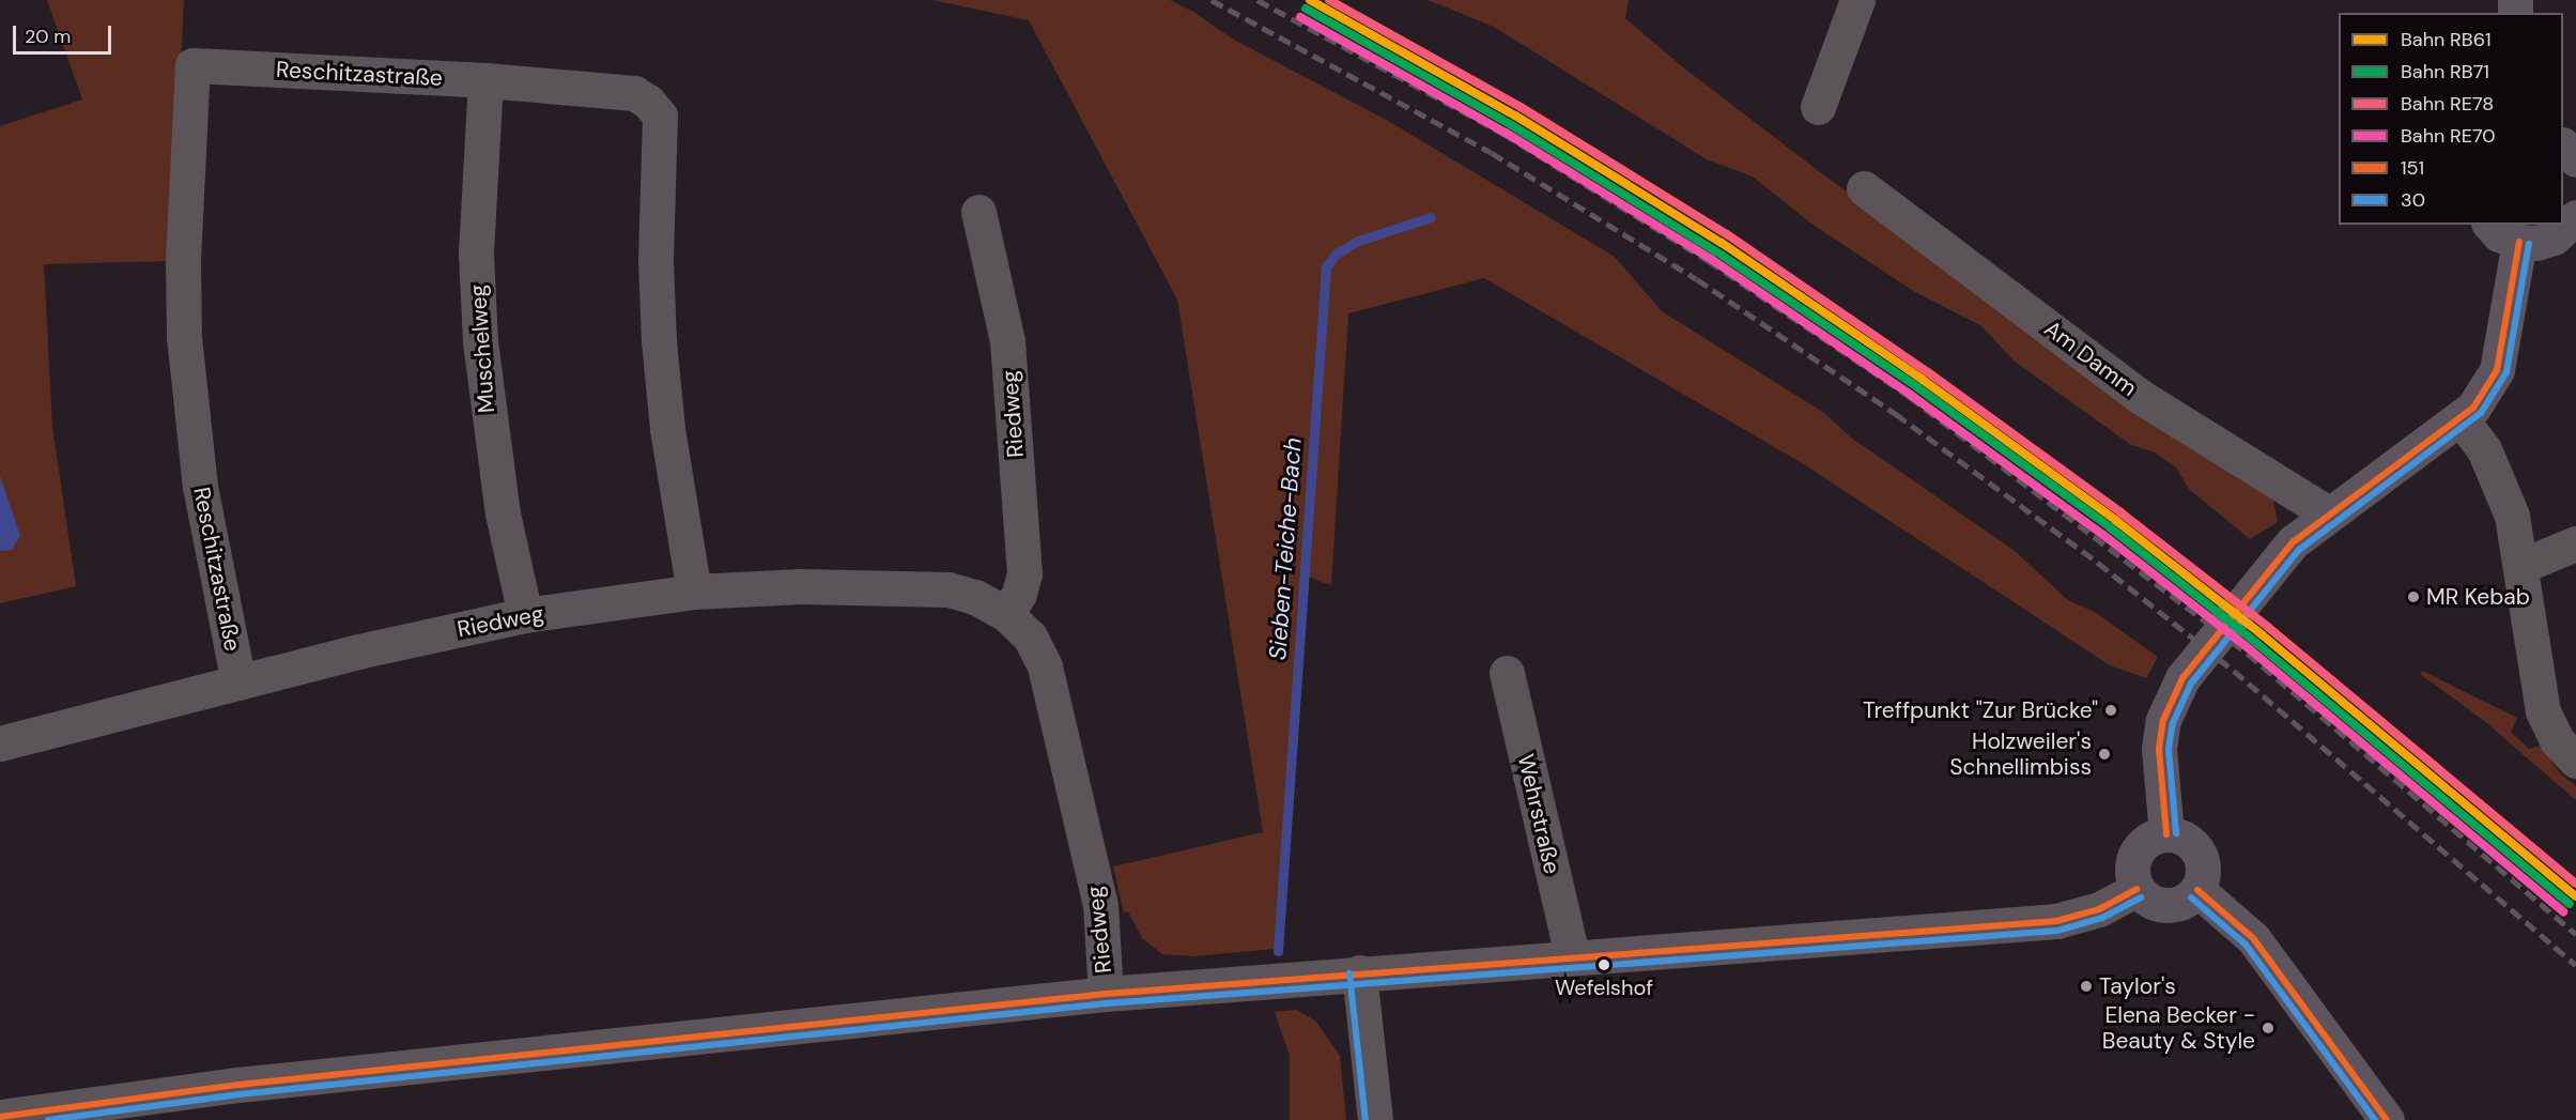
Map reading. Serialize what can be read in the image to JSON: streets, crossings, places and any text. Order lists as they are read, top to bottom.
{
  "streets": {
    "street": [
      "Reschitzastraße",
      "Muschelweg",
      "Am Damm",
      "Riedweg",
      "Wehrstraße"
    ]
  },
  "crossings": [
    ["Reschitzastraße", "Muschelweg"],
    ["Reschitzastraße", "Riedweg"],
    ["Muschelweg", "Riedweg"]
  ],
  "water": ["Sieben-Teiche-Bach"],
  "places": [
    "MR Kebab",
    "Treffpunkt \"Zur Brücke\"",
    "Holzweiler's Schnellimbiss",
    "Wefelshof",
    "Taylor's",
    "Elena Becker - Beauty & Style"
  ],
  "lines": [
    "rail line RB61",
    "rail line RE78",
    "rail line RB71",
    "rail line RE70",
    "transit line 151",
    "transit line 30"
  ],
  "legend": [
    "Bahn RB61",
    "Bahn RB71",
    "Bahn RE78",
    "Bahn RE70",
    "151",
    "30"
  ],
  "scale_bar": "20 m"
}
